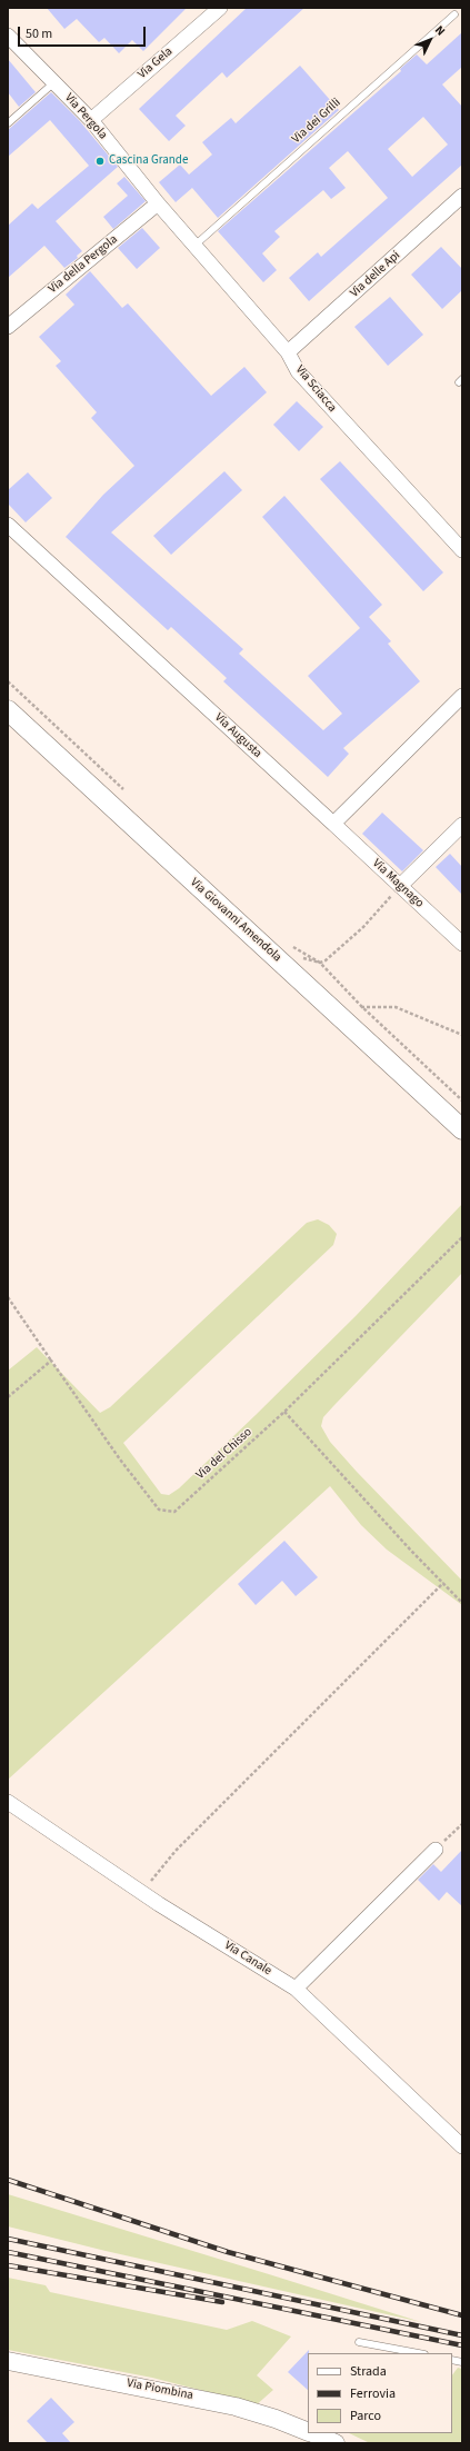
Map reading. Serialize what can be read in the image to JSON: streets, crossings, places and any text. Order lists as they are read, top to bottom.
{
  "streets": {
    "main road": ["Via Giovanni Amendola"],
    "street": [
      "Via Gela",
      "Via Pergola",
      "Via della Pergola",
      "Via delle Api",
      "Via Sciacca",
      "Via Augusta",
      "Via Magnago",
      "Via Canale",
      "Via Piombina"
    ],
    "lane": ["Via dei Grilli"],
    "path": ["Via del Chisso"]
  },
  "crossings": [
    ["Via Gela", "Via Pergola"],
    ["Via Pergola", "Via della Pergola"],
    ["Via Pergola", "Via Sciacca"],
    ["Via dei Grilli", "Via Sciacca"],
    ["Via della Pergola", "Via Sciacca"],
    ["Via delle Api", "Via Sciacca"],
    ["Via Augusta", "Via Magnago"]
  ],
  "places": ["Cascina Grande"],
  "legend": ["Strada", "Ferrovia", "Parco"],
  "scale_bar": "50 m",
  "north": "top right"
}
